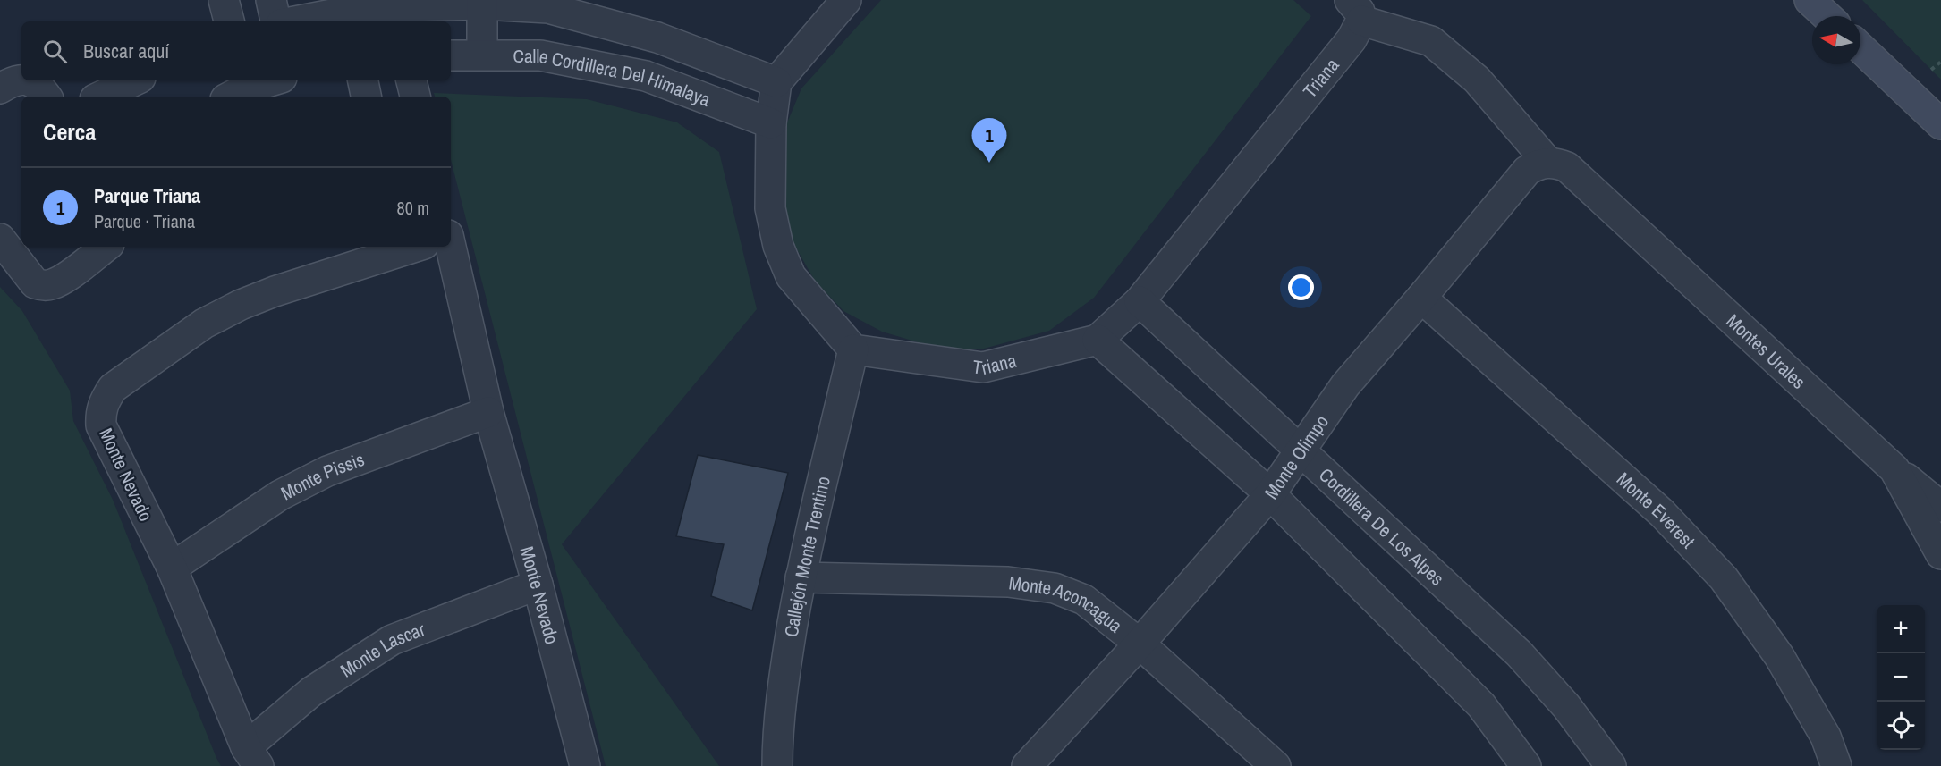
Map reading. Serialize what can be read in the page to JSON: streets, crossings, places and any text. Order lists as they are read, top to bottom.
{
  "streets": {
    "street": [
      "Triana",
      "Calle Cordillera Del Himalaya",
      "Montes Urales",
      "Monte Olimpo",
      "Monte Nevado",
      "Monte Pissis",
      "Monte Everest",
      "Cordillera De Los Alpes",
      "Callejón Monte Trentino",
      "Monte Aconcagua",
      "Monte Lascar"
    ]
  },
  "crossings": [
    ["Triana", "Montes Urales"],
    ["Triana", "Cordillera De Los Alpes"],
    ["Triana", "Callejón Monte Trentino"],
    ["Montes Urales", "Monte Olimpo"],
    ["Monte Olimpo", "Monte Everest"],
    ["Monte Olimpo", "Cordillera De Los Alpes"],
    ["Monte Olimpo", "Monte Aconcagua"],
    ["Monte Nevado", "Monte Pissis"],
    ["Monte Nevado", "Monte Lascar"],
    ["Callejón Monte Trentino", "Monte Aconcagua"]
  ],
  "north": "left",
  "page": {
    "search": "Buscar aquí",
    "heading": "Cerca",
    "pins": "1",
    "list": [
      {
        "mark": "1",
        "name": "Parque Triana",
        "note": "Parque · Triana",
        "value": "80 m"
      }
    ],
    "map_buttons": ["+", "−"]
  }
}
